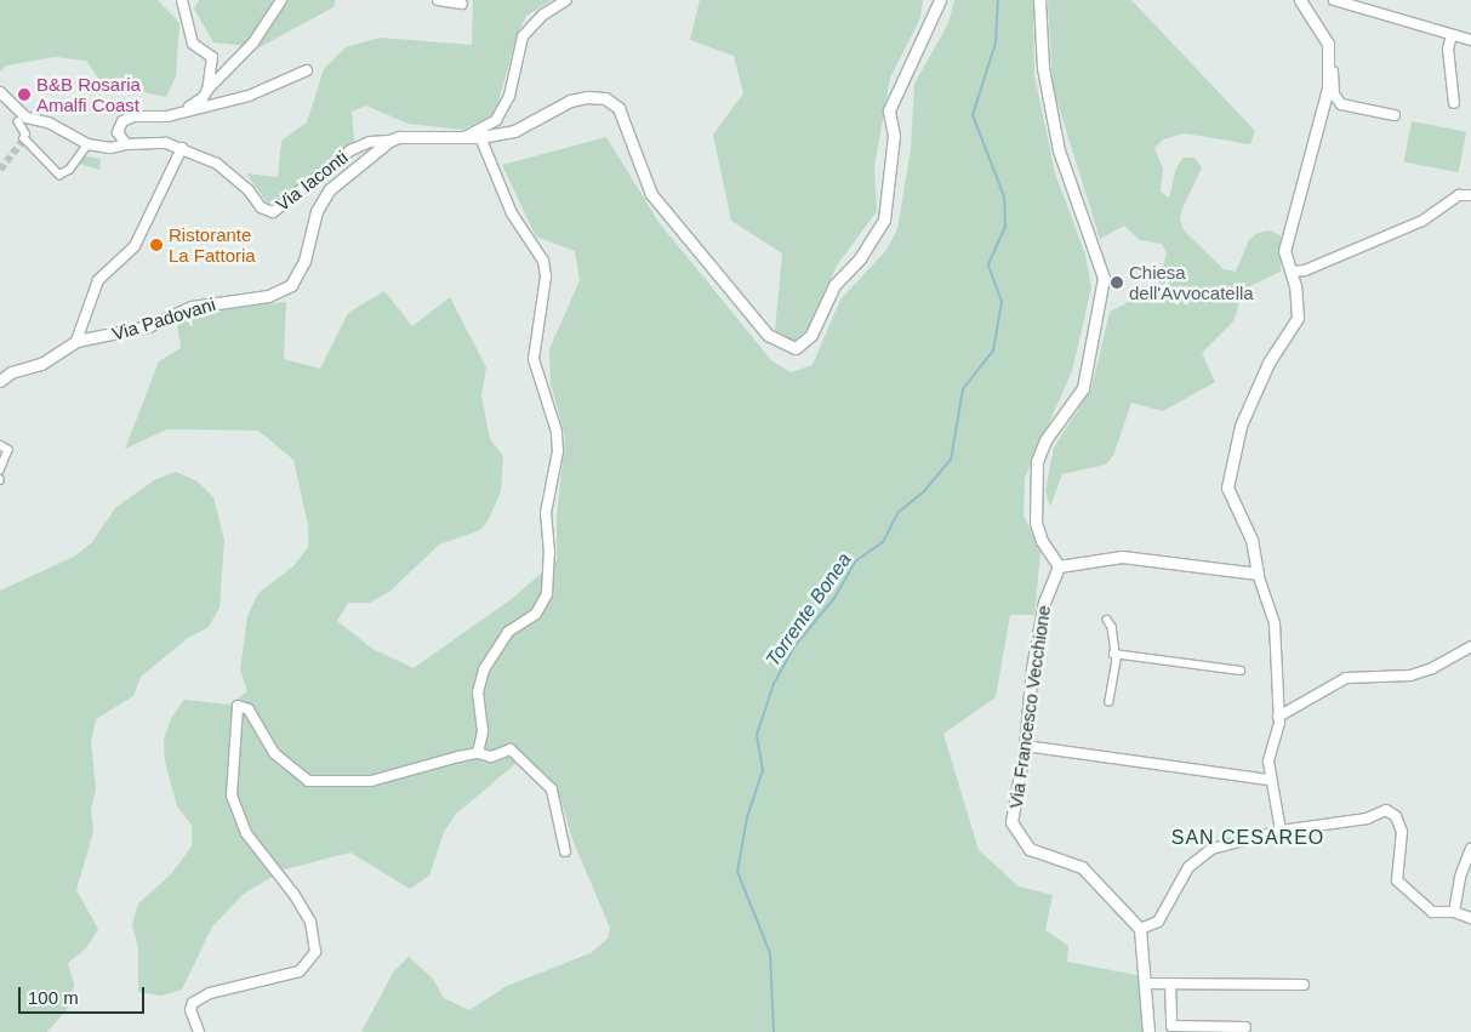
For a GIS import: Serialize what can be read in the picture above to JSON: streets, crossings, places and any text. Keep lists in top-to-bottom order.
{
  "streets": {
    "street": ["Via Iaconti", "Via Padovani", "Via Francesco Vecchione"]
  },
  "crossings": [
    ["Via Iaconti", "Via Padovani"]
  ],
  "districts": ["SAN CESAREO"],
  "water": ["Torrente Bonea"],
  "places": ["B&B Rosaria Amalfi Coast", "Ristorante La Fattoria", "Chiesa dell'Avvocatella"],
  "scale_bar": "100 m"
}
